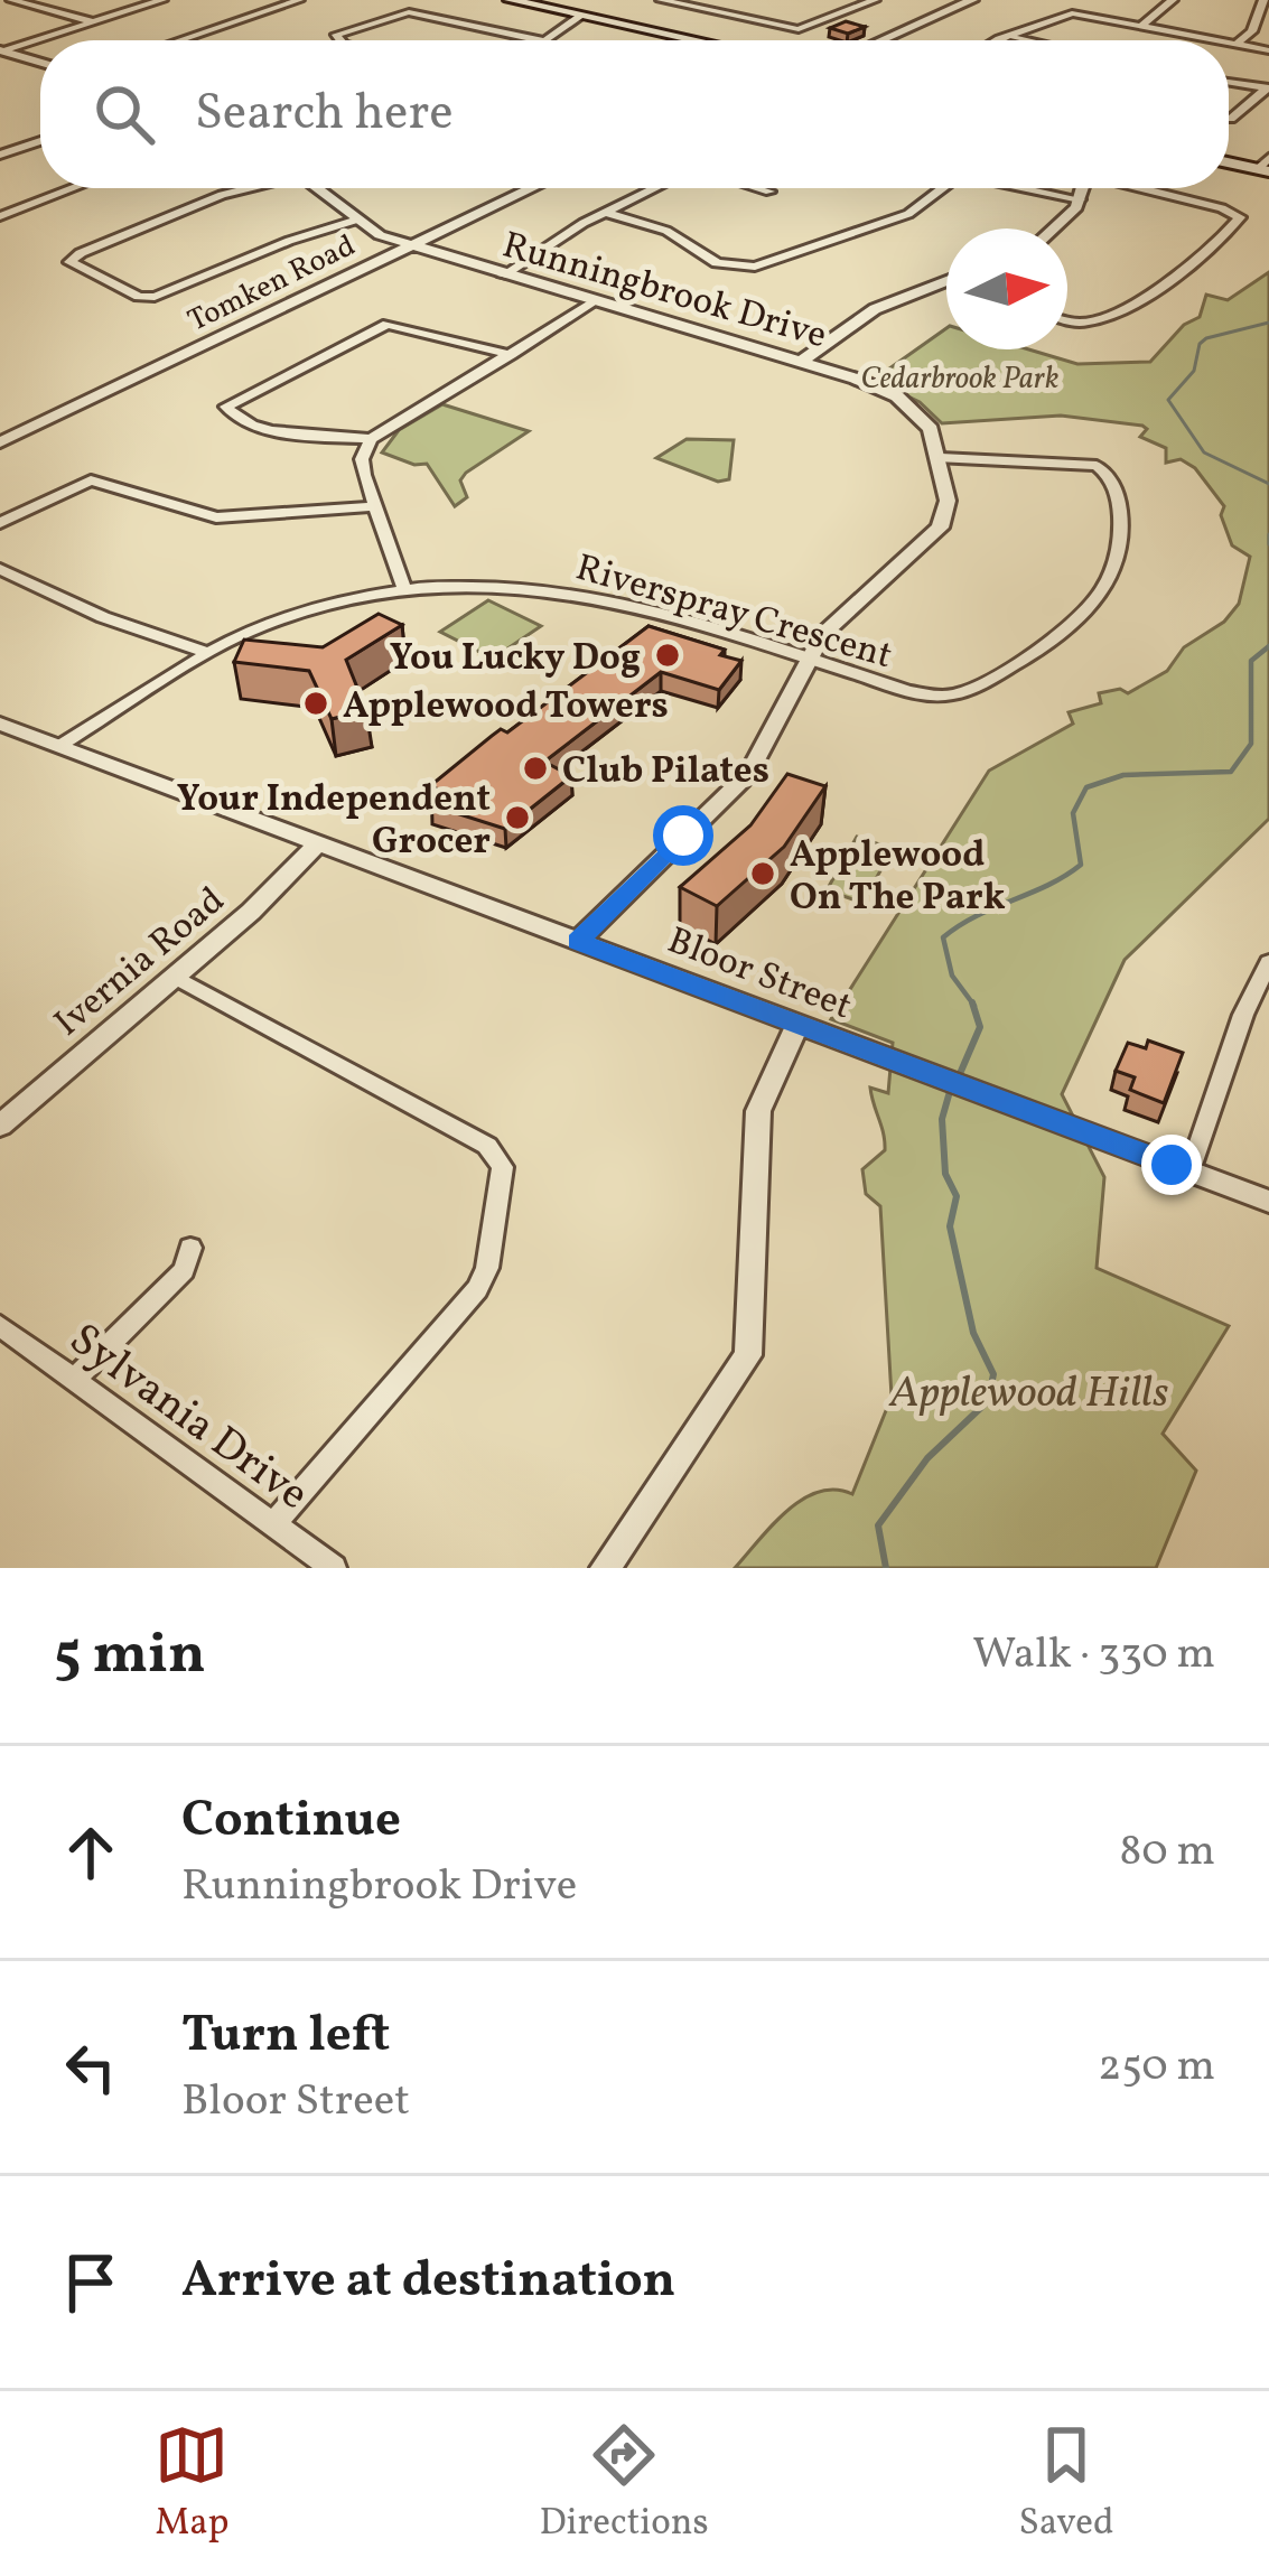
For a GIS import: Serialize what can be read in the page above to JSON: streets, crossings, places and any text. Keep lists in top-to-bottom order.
{
  "streets": {
    "street": [
      "Tomken Road",
      "Runningbrook Drive",
      "Riverspray Crescent",
      "Ivernia Road",
      "Bloor Street",
      "Sylvania Drive"
    ]
  },
  "crossings": [
    ["Tomken Road", "Runningbrook Drive"],
    ["Runningbrook Drive", "Riverspray Crescent"],
    ["Riverspray Crescent", "Bloor Street"],
    ["Ivernia Road", "Bloor Street"]
  ],
  "parks": ["Cedarbrook Park", "Applewood Hills"],
  "places": [
    "You Lucky Dog",
    "Applewood Towers",
    "Club Pilates",
    "Your Independent Grocer",
    "Applewood On The Park"
  ],
  "north": "right",
  "page": {
    "search": "Search here",
    "heading": ["5 min", "Walk · 330 m"],
    "list": [
      ["Continue", "Runningbrook Drive", "80 m"],
      ["Turn left", "Bloor Street", "250 m"],
      "Arrive at destination"
    ],
    "nav": ["Map", "Directions", "Saved"]
  }
}
